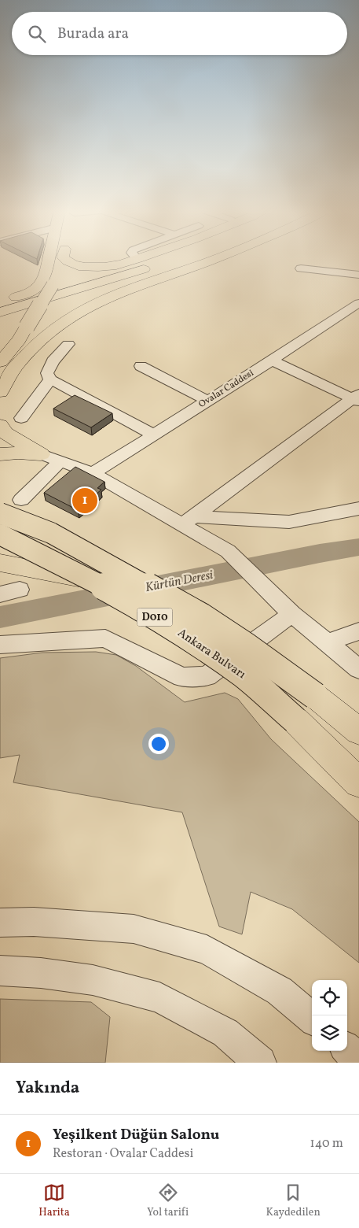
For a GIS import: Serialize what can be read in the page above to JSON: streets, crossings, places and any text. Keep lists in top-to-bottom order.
{
  "streets": {
    "main road": ["D010", "Ankara Bulvarı"],
    "street": ["Ovalar Caddesi"]
  },
  "water": ["Kürtün Deresi"],
  "page": {
    "search": "Burada ara",
    "pins": "1",
    "heading": "Yakında",
    "list": [
      {
        "mark": "1",
        "name": "Yeşilkent Düğün Salonu",
        "note": "Restoran · Ovalar Caddesi",
        "value": "140 m"
      }
    ],
    "nav": ["Harita", "Yol tarifi", "Kaydedilen"]
  }
}
